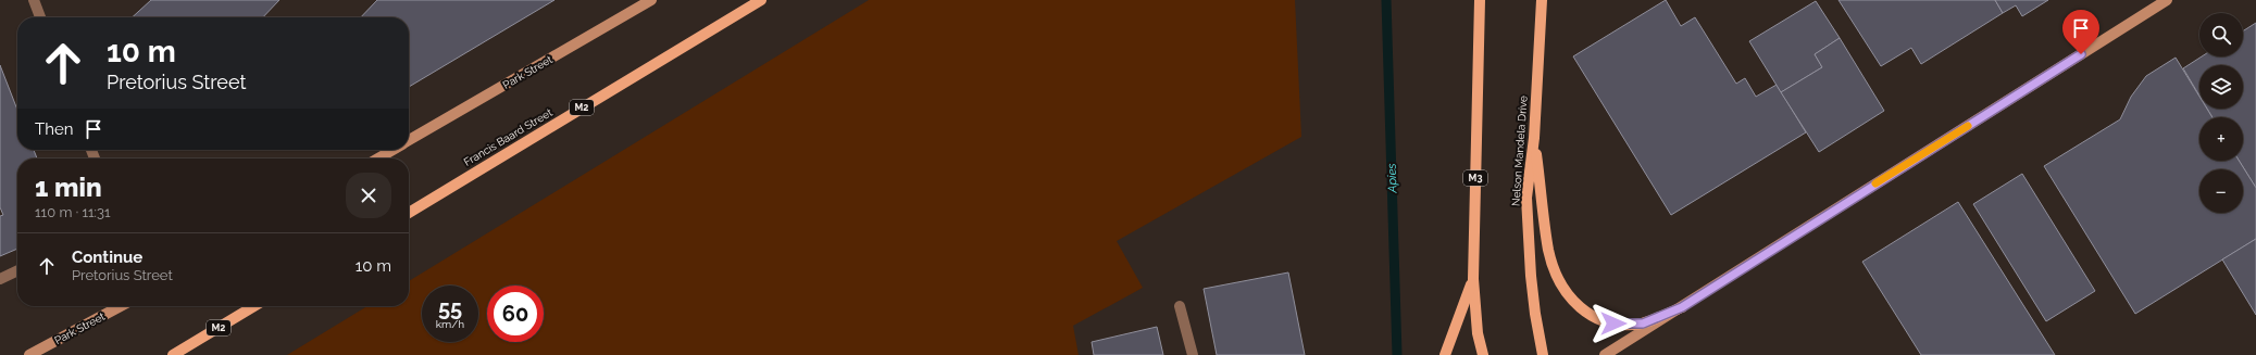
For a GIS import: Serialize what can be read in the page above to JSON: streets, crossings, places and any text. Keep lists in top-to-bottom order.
{
  "streets": {
    "main road": [
      "M2",
      "Francis Baard Street",
      "Nelson Mandela Drive",
      "M3"
    ],
    "street": ["Park Street"]
  },
  "water": ["Apies"],
  "page": {
    "map_buttons": ["+", "−"],
    "turn": ["10 m", "Pretorius Street"],
    "then": "Then",
    "heading": ["1 min", "110 m · 11:31"],
    "list": [
      {
        "name": "Continue",
        "note": "Pretorius Street",
        "value": "10 m"
      }
    ],
    "speed": "55 km/h",
    "limit": "60"
  }
}
